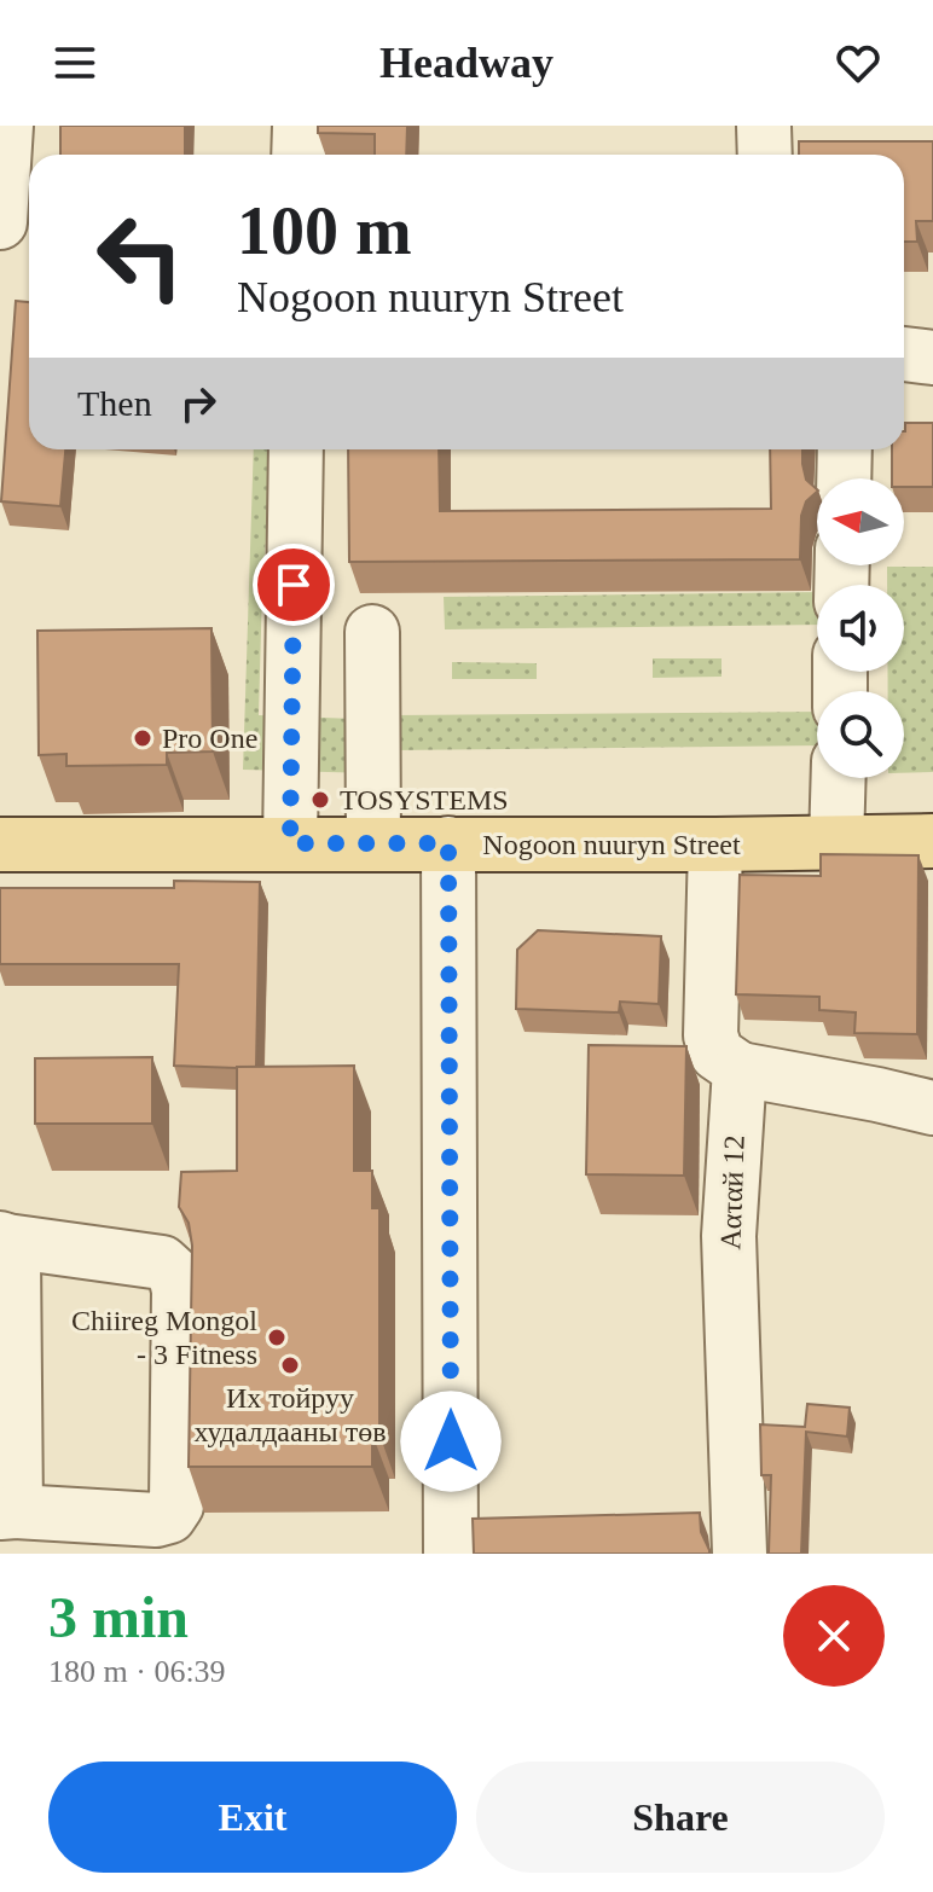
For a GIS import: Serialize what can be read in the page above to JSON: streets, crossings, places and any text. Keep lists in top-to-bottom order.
{
  "streets": {
    "main road": ["Nogoon nuuryn Street"],
    "street": ["Ααταй 12"]
  },
  "places": [
    "Pro One",
    "TOSYSTEMS",
    "Chiireg Mongol - 3 Fitness",
    "Их тойруу худалдааны төв"
  ],
  "north": "left",
  "page": {
    "header": "Headway",
    "turn": ["100 m", "Nogoon nuuryn Street"],
    "then": "Then",
    "heading": ["3 min", "180 m · 06:39"],
    "buttons": ["Exit", "Share"]
  }
}
